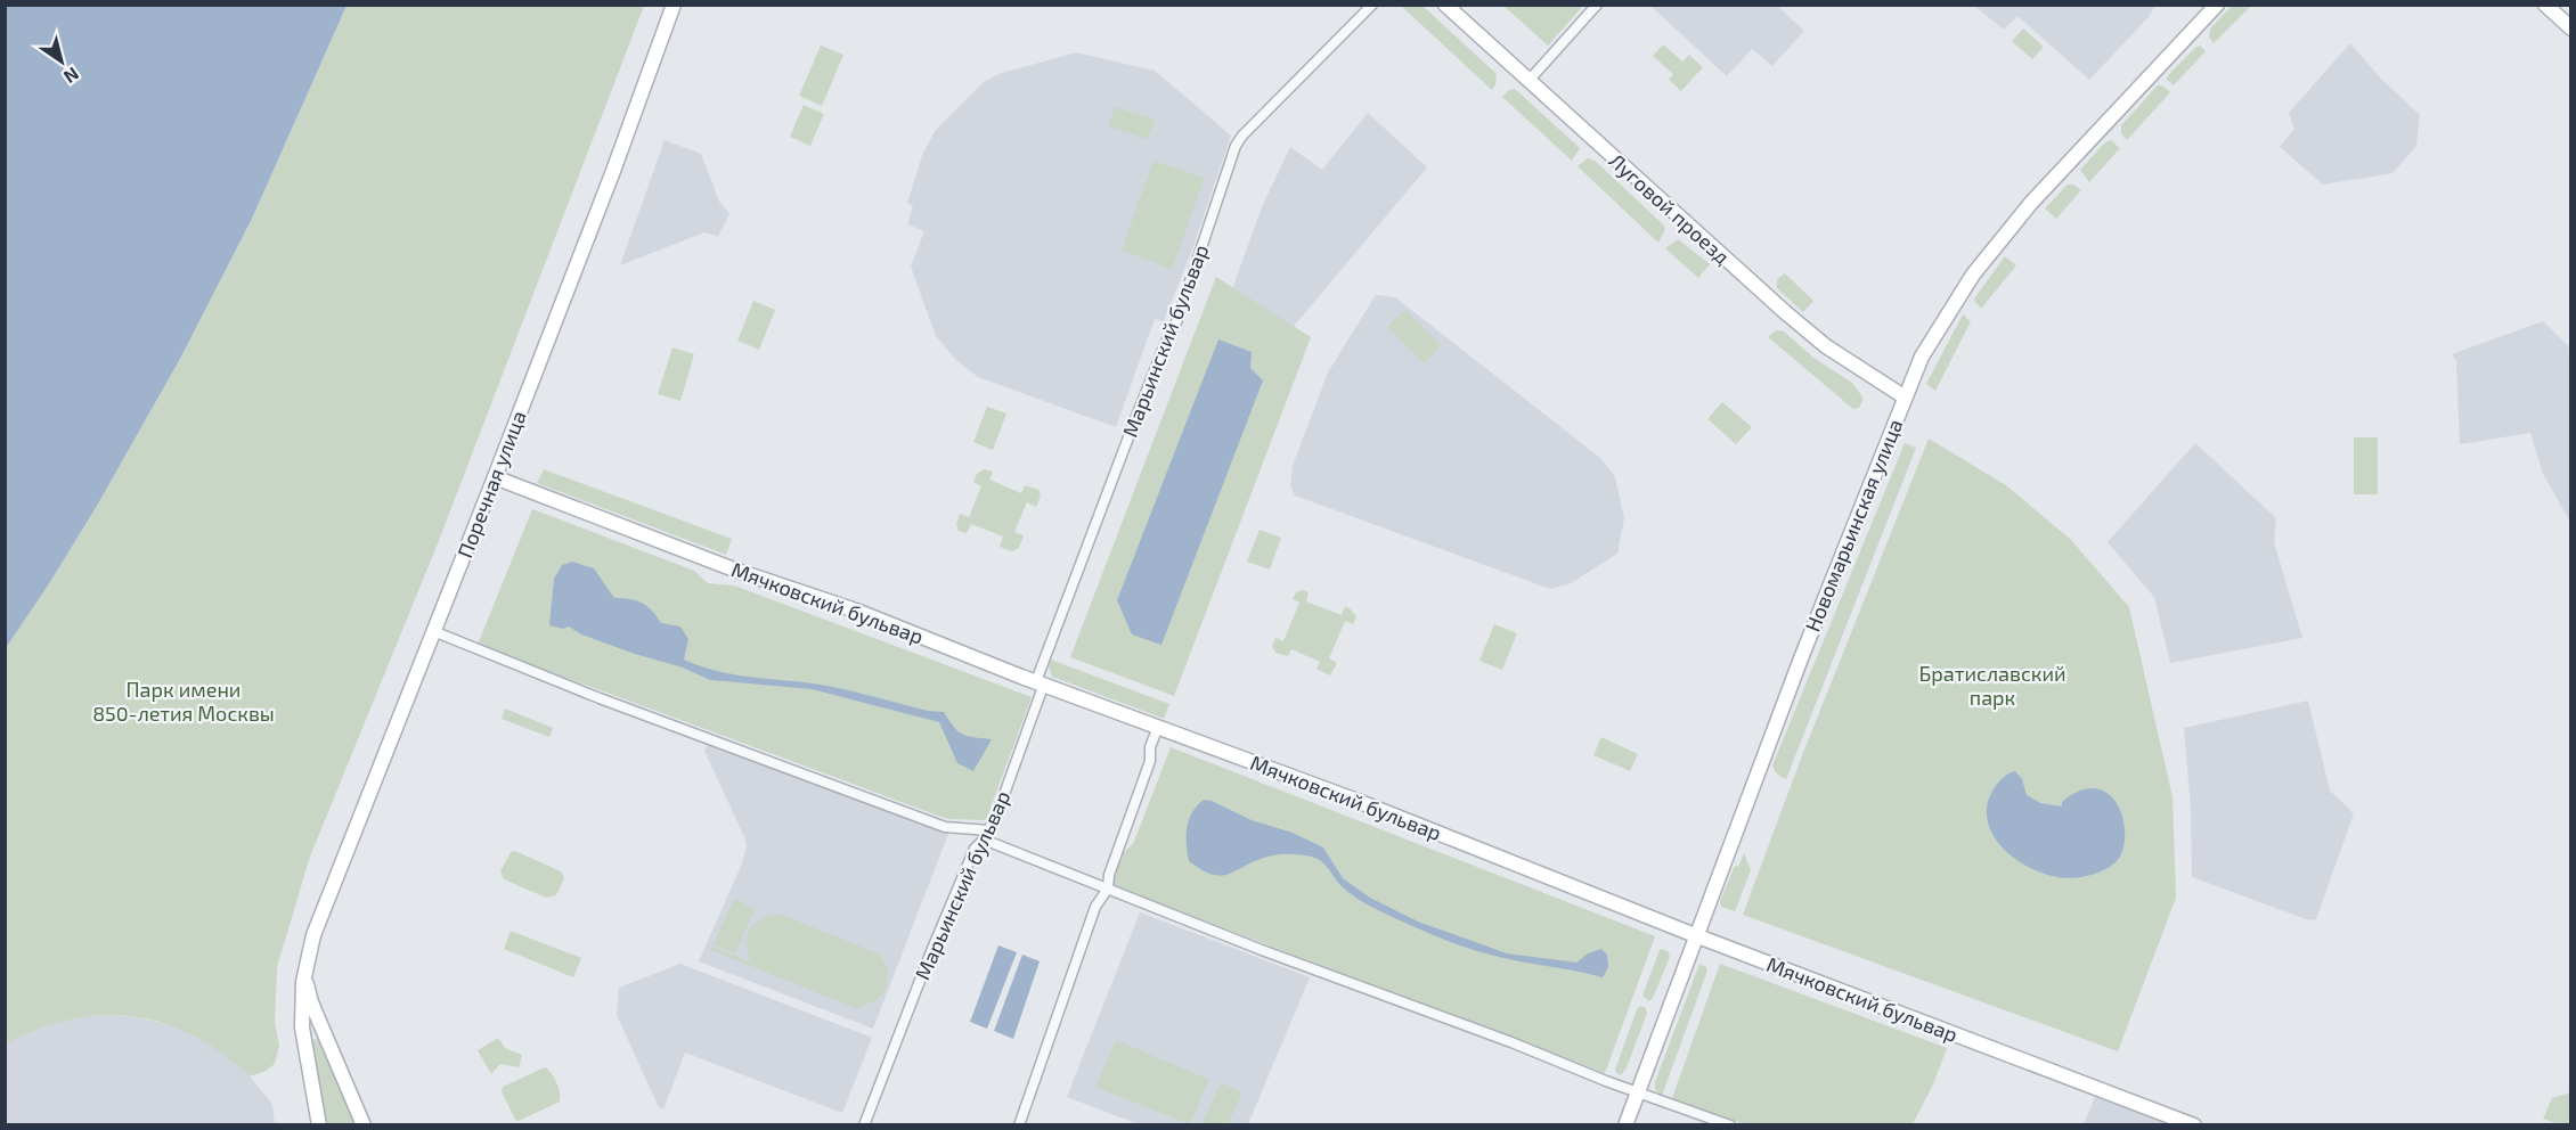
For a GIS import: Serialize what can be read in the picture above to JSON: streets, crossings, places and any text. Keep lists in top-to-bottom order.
{
  "streets": {
    "street": [
      "Луговой проезд",
      "Марьинский бульвар",
      "Поречная улица",
      "Новомарьинская улица",
      "Мячковский бульвар"
    ]
  },
  "crossings": [
    ["Луговой проезд", "Новомарьинская улица"],
    ["Марьинский бульвар", "Мячковский бульвар"],
    ["Поречная улица", "Мячковский бульвар"],
    ["Новомарьинская улица", "Мячковский бульвар"]
  ],
  "parks": ["Братиславский парк", "Парк имени 850-летия Москвы"],
  "north": "bottom right"
}
